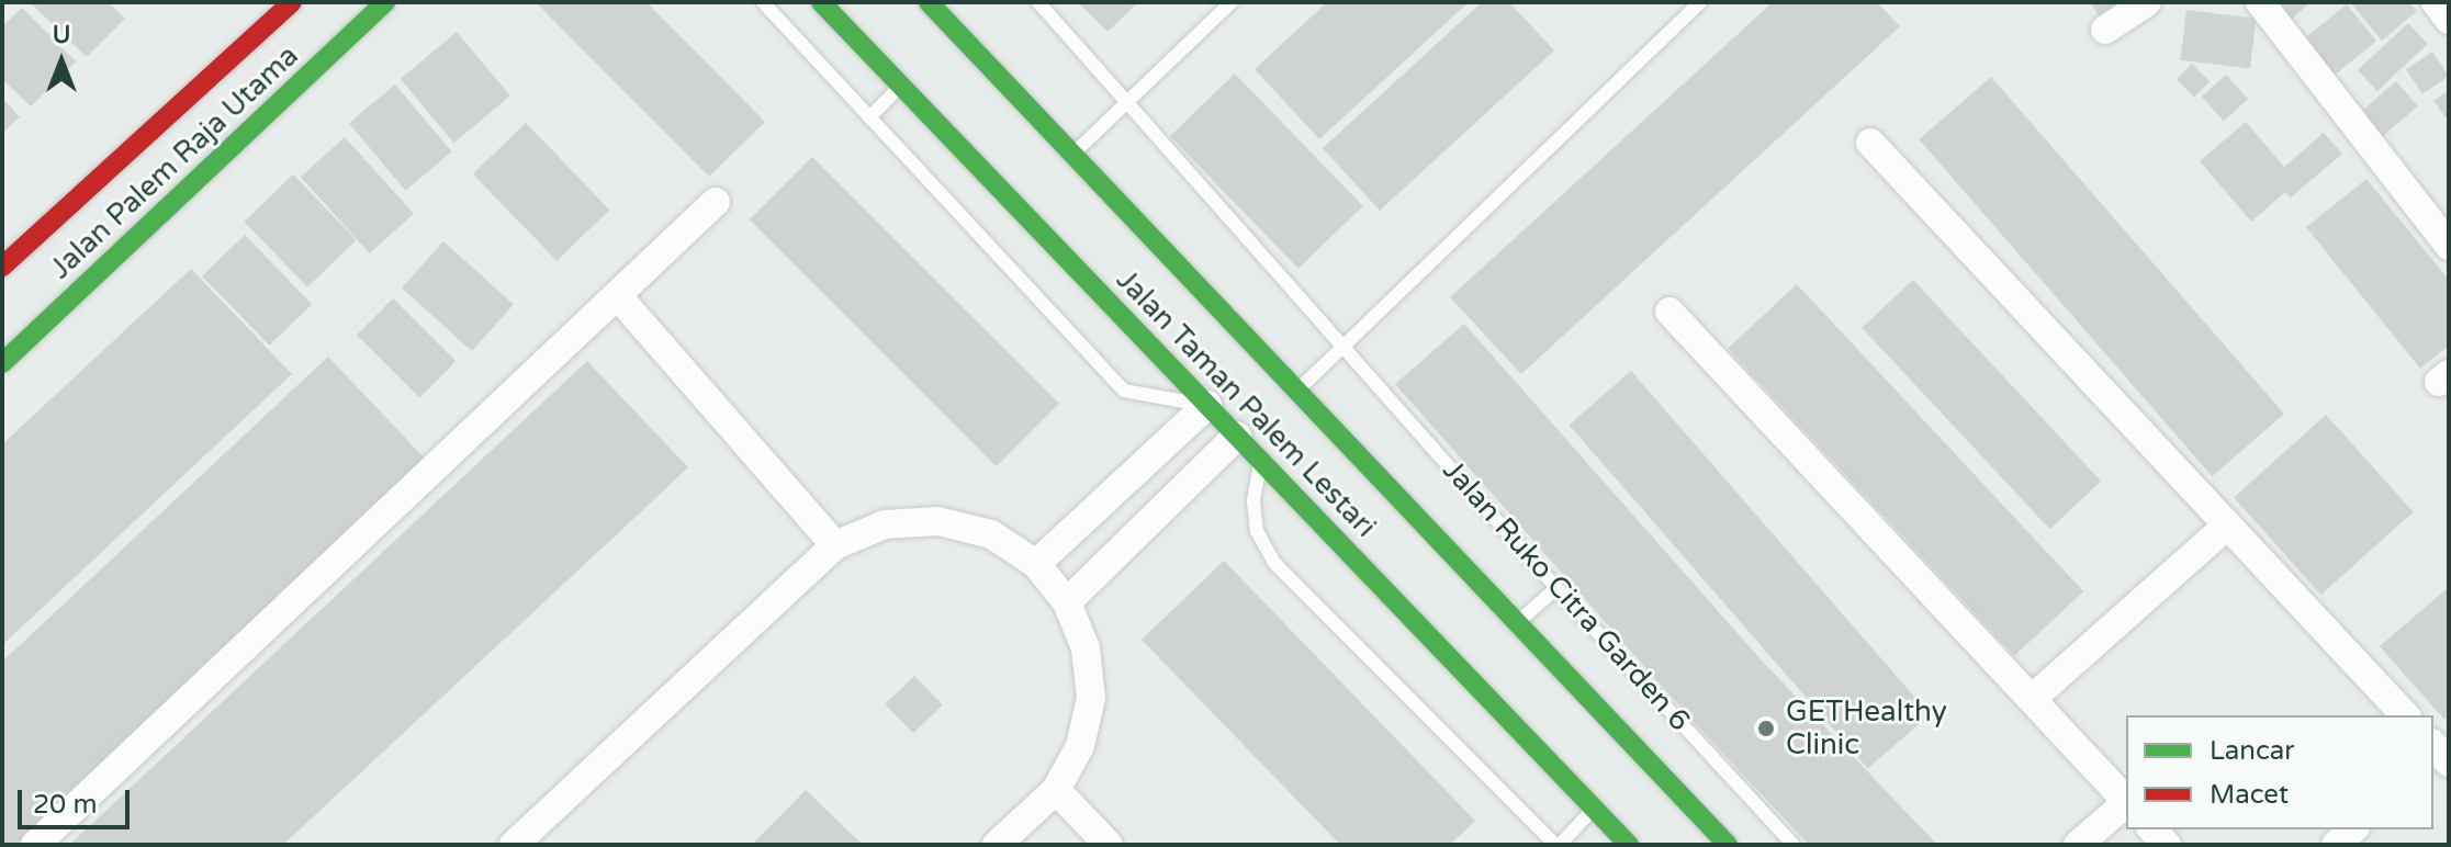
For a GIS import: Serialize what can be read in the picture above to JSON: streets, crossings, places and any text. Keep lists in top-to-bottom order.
{
  "streets": {
    "street": ["Jalan Palem Raja Utama", "Jalan Taman Palem Lestari"],
    "lane": ["Jalan Ruko Citra Garden 6"]
  },
  "places": ["GETHealthy Clinic"],
  "legend": ["Lancar", "Macet"],
  "scale_bar": "20 m",
  "north": "top"
}
